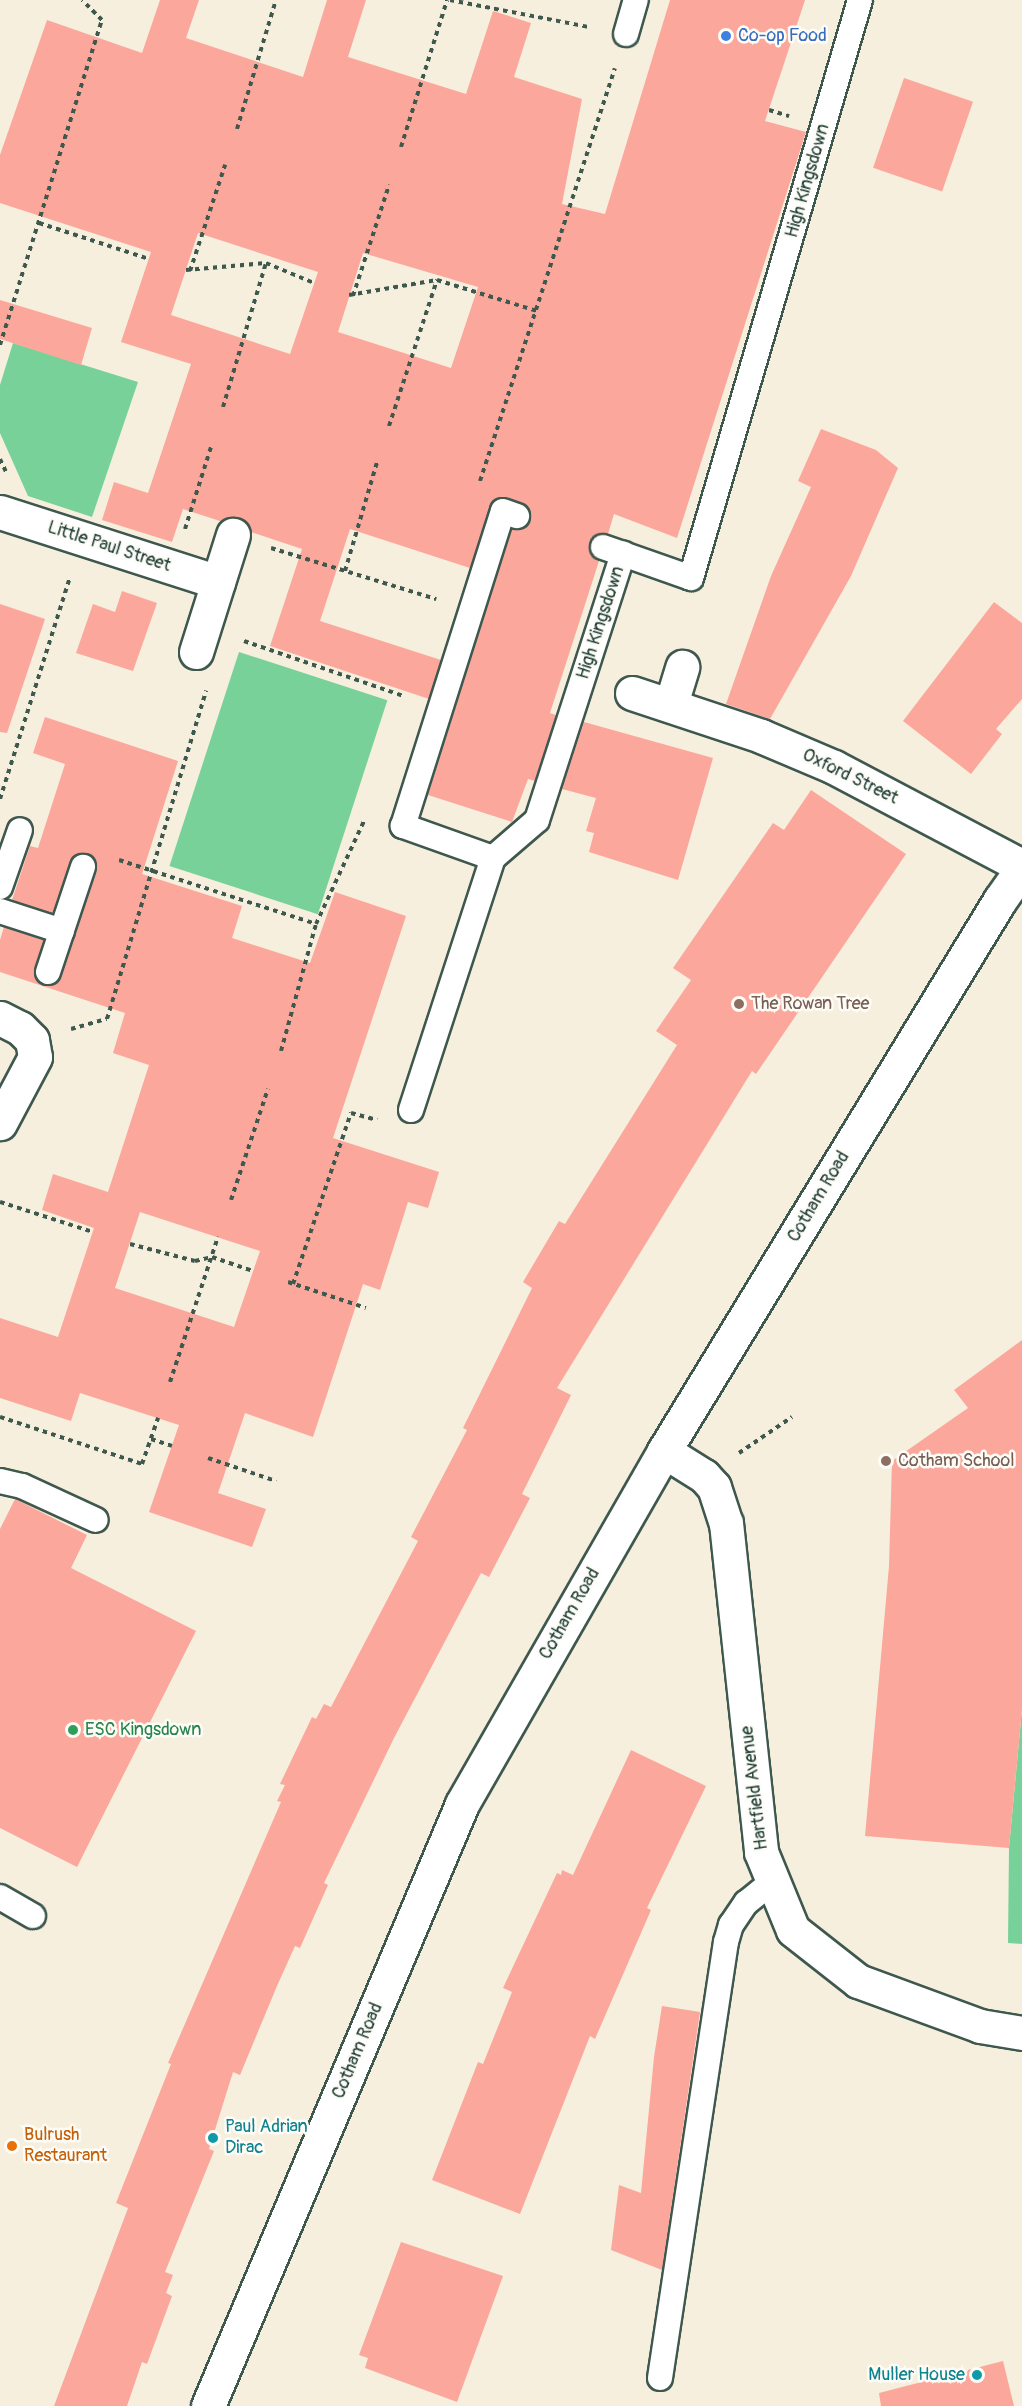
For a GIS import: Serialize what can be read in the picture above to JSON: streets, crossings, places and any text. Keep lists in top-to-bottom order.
{
  "streets": {
    "street": [
      "Little Paul Street",
      "Oxford Street",
      "Cotham Road",
      "Hartfield Avenue"
    ],
    "lane": ["High Kingsdown"]
  },
  "crossings": [
    ["Oxford Street", "Cotham Road"],
    ["Cotham Road", "Hartfield Avenue"]
  ],
  "places": [
    "Co-op Food",
    "The Rowan Tree",
    "Cotham School",
    "ESC Kingsdown",
    "Paul Adrian Dirac",
    "Bulrush Restaurant",
    "Muller House"
  ]
}
